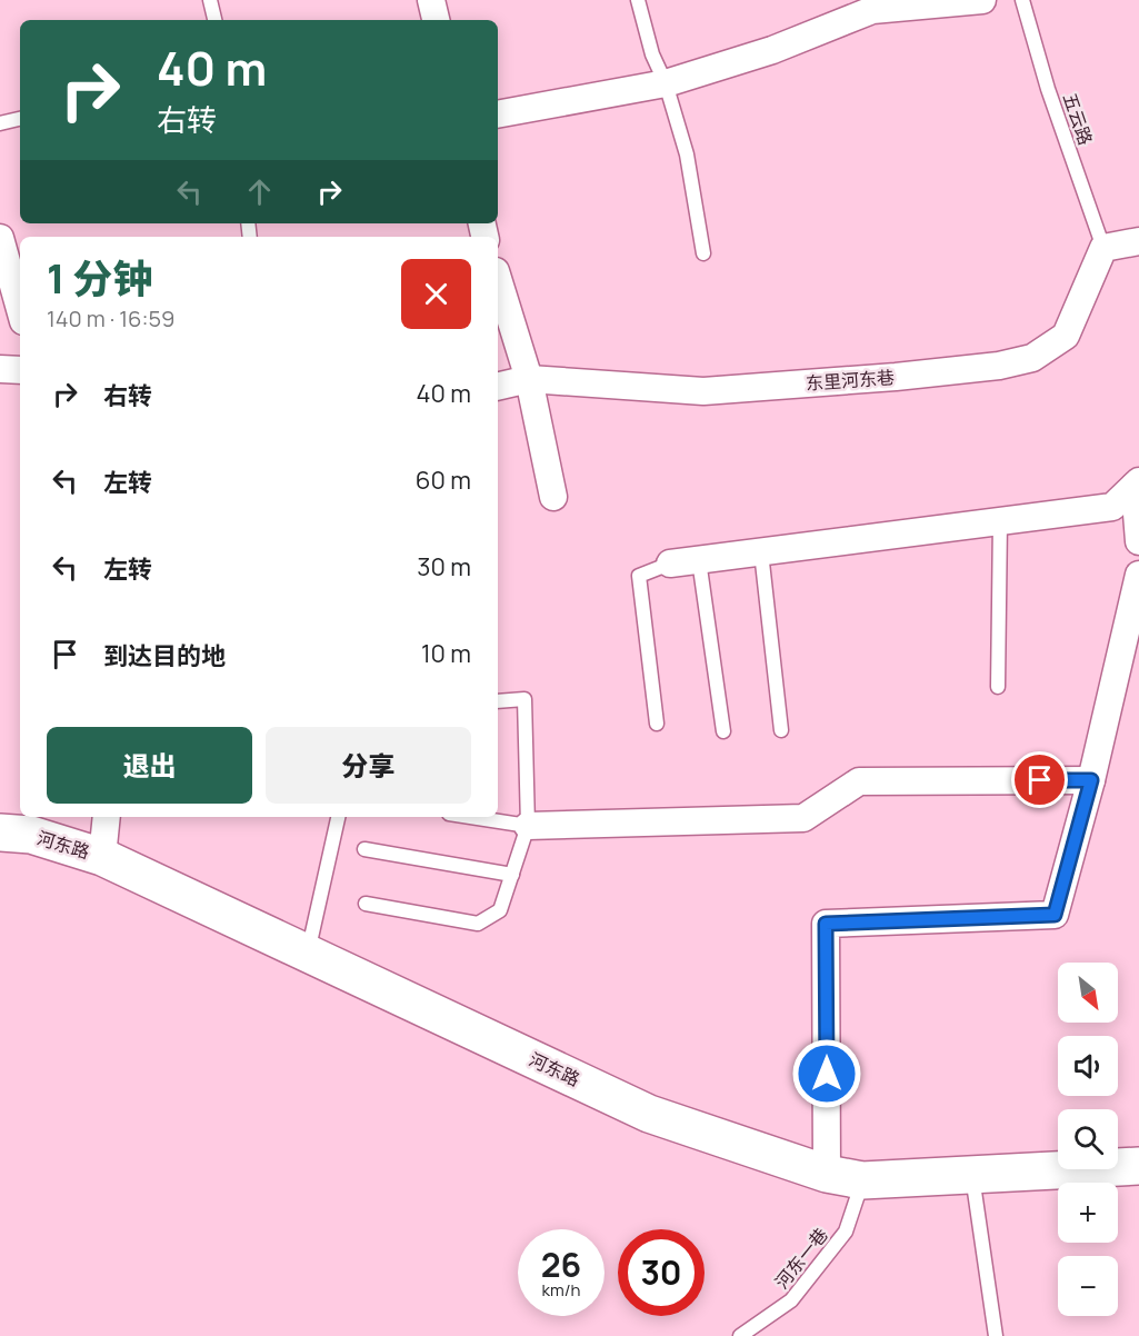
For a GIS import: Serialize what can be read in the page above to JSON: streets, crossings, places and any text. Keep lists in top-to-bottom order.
{
  "streets": {
    "main road": ["河东路"],
    "street": ["东里河东巷"],
    "lane": ["五云路", "河东一巷"]
  },
  "crossings": [
    ["五云路", "东里河东巷"],
    ["河东路", "河东一巷"]
  ],
  "north": "bottom right",
  "page": {
    "turn": ["40 m", "右转"],
    "heading": ["1 分钟", "140 m · 16:59"],
    "list": [
      {
        "name": "右转",
        "value": "40 m"
      },
      {
        "name": "左转",
        "value": "60 m"
      },
      {
        "name": "左转",
        "value": "30 m"
      },
      {
        "name": "到达目的地",
        "value": "10 m"
      }
    ],
    "buttons": ["退出", "分享"],
    "map_buttons": ["+", "−"],
    "speed": "26 km/h",
    "limit": "30"
  }
}
